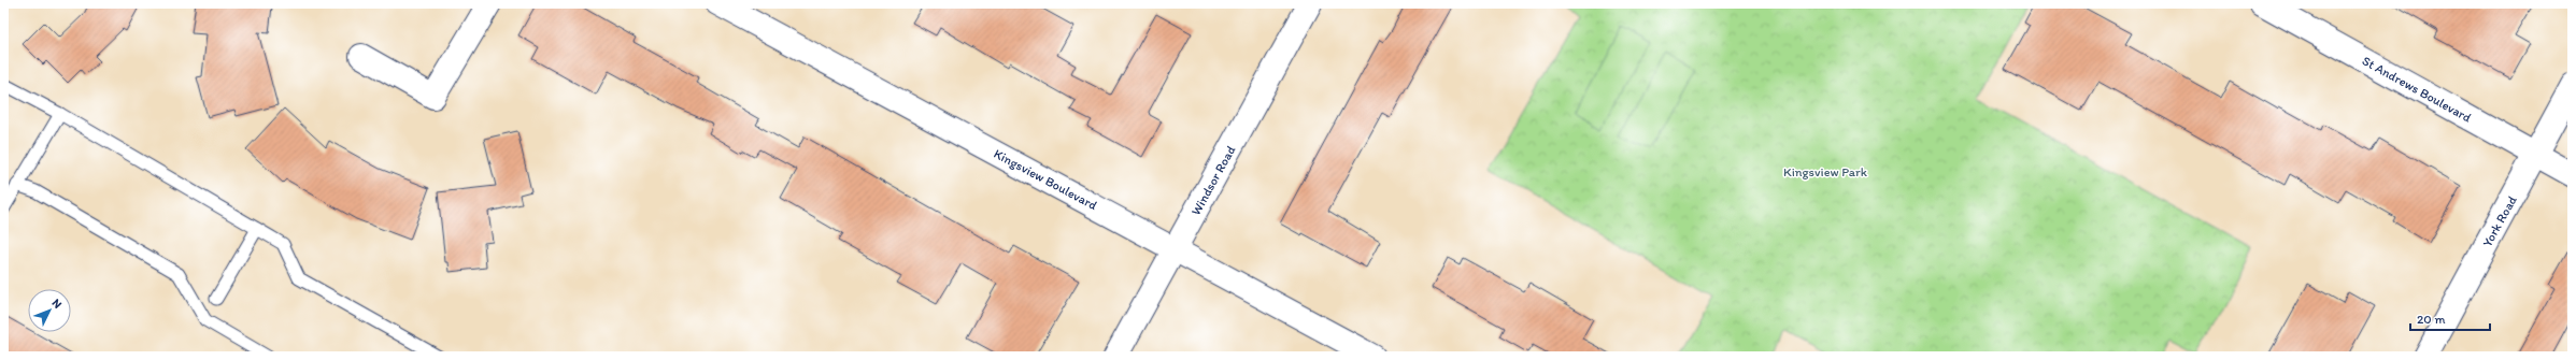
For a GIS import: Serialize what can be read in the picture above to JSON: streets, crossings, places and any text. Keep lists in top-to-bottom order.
{
  "streets": {
    "street": [
      "St Andrews Boulevard",
      "Kingsview Boulevard",
      "Windsor Road",
      "York Road"
    ]
  },
  "crossings": [
    ["St Andrews Boulevard", "York Road"],
    ["Kingsview Boulevard", "Windsor Road"]
  ],
  "parks": ["Kingsview Park"],
  "scale_bar": "20 m",
  "north": "top right"
}
